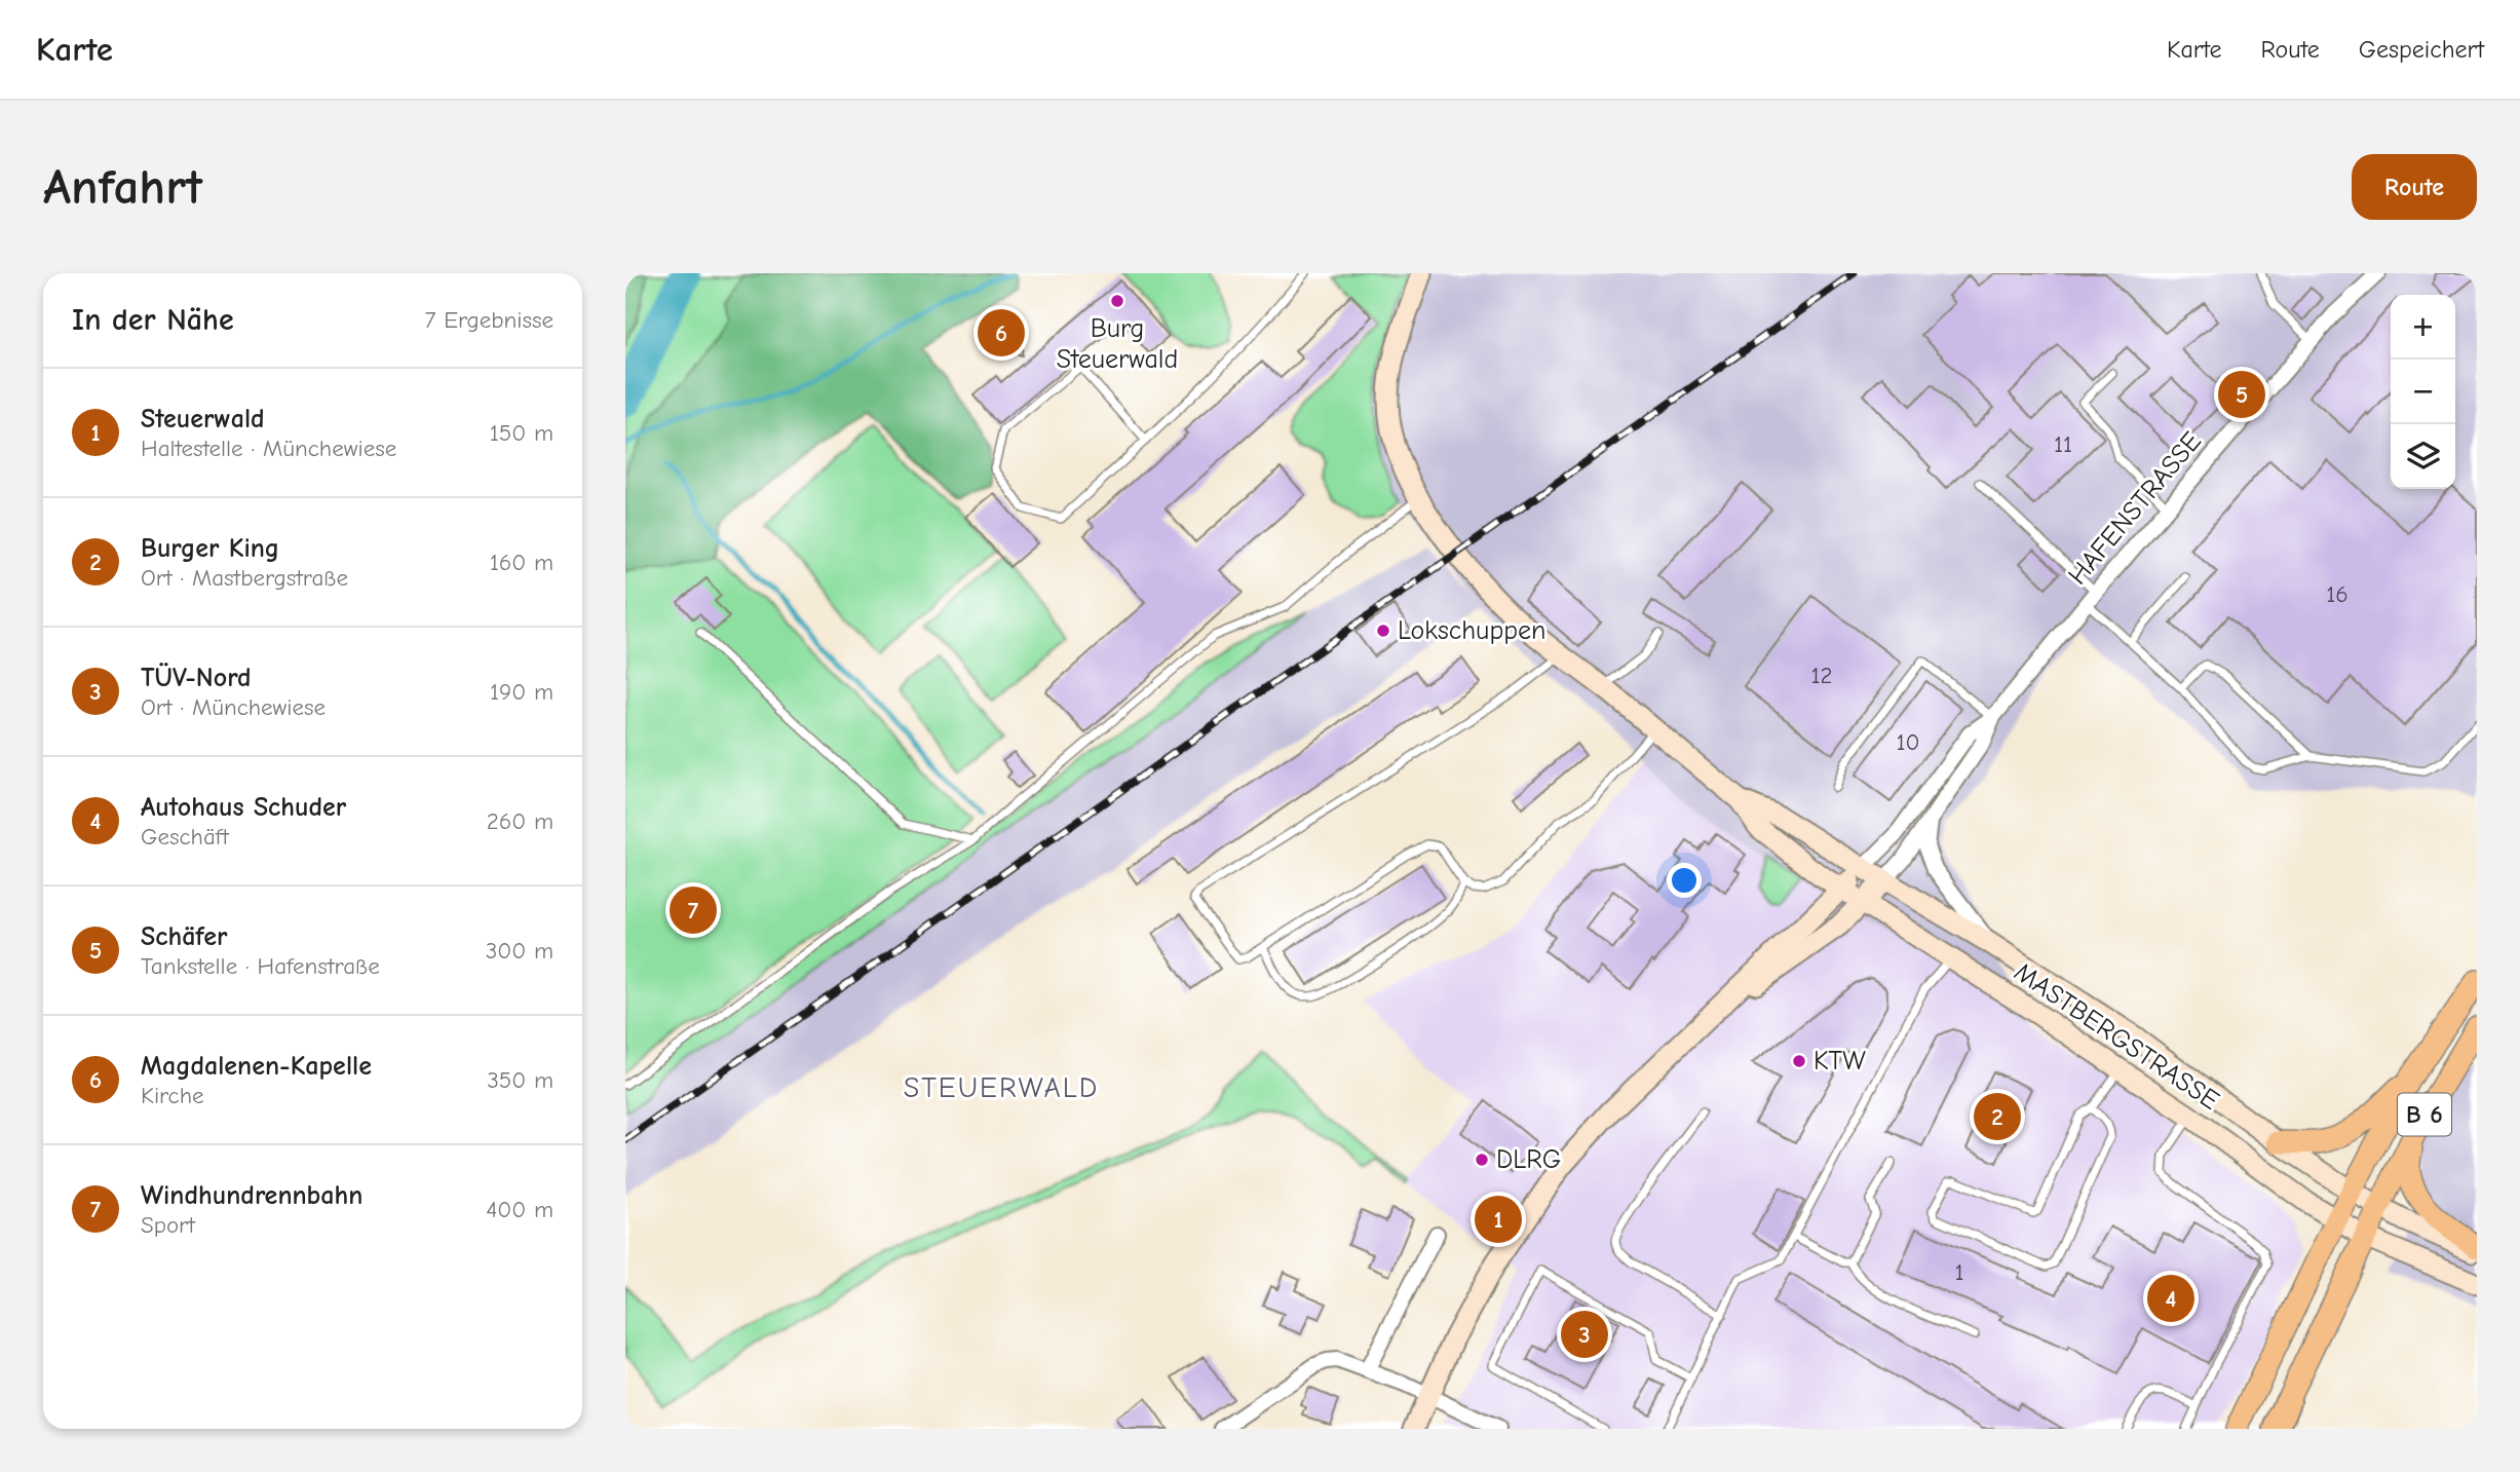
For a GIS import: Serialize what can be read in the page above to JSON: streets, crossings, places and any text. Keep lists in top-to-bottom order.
{
  "streets": {
    "highway": ["B 6"],
    "main road": ["MASTBERGSTRASSE"],
    "street": ["HAFENSTRASSE"]
  },
  "crossings": [
    ["HAFENSTRASSE", "MASTBERGSTRASSE"],
    ["MASTBERGSTRASSE", "B 6"]
  ],
  "districts": ["STEUERWALD"],
  "places": [
    "Burg Steuerwald",
    "Lokschuppen",
    "KTW",
    "DLRG"
  ],
  "house_numbers": [
    "11",
    "16",
    "12",
    "10",
    "1"
  ],
  "page": {
    "header": "Karte",
    "nav": ["Karte", "Route", "Gespeichert"],
    "buttons": "Route",
    "title": "Anfahrt",
    "heading": ["In der Nähe", "7 Ergebnisse"],
    "map_buttons": ["+", "−"],
    "pins": [
      "6",
      "5",
      "7",
      "2",
      "1",
      "4",
      "3"
    ],
    "list": [
      {
        "mark": "1",
        "name": "Steuerwald",
        "note": "Haltestelle · Münchewiese",
        "value": "150 m"
      },
      {
        "mark": "2",
        "name": "Burger King",
        "note": "Ort · Mastbergstraße",
        "value": "160 m"
      },
      {
        "mark": "3",
        "name": "TÜV-Nord",
        "note": "Ort · Münchewiese",
        "value": "190 m"
      },
      {
        "mark": "4",
        "name": "Autohaus Schuder",
        "note": "Geschäft",
        "value": "260 m"
      },
      {
        "mark": "5",
        "name": "Schäfer",
        "note": "Tankstelle · Hafenstraße",
        "value": "300 m"
      },
      {
        "mark": "6",
        "name": "Magdalenen-Kapelle",
        "note": "Kirche",
        "value": "350 m"
      },
      {
        "mark": "7",
        "name": "Windhundrennbahn",
        "note": "Sport",
        "value": "400 m"
      }
    ]
  }
}
